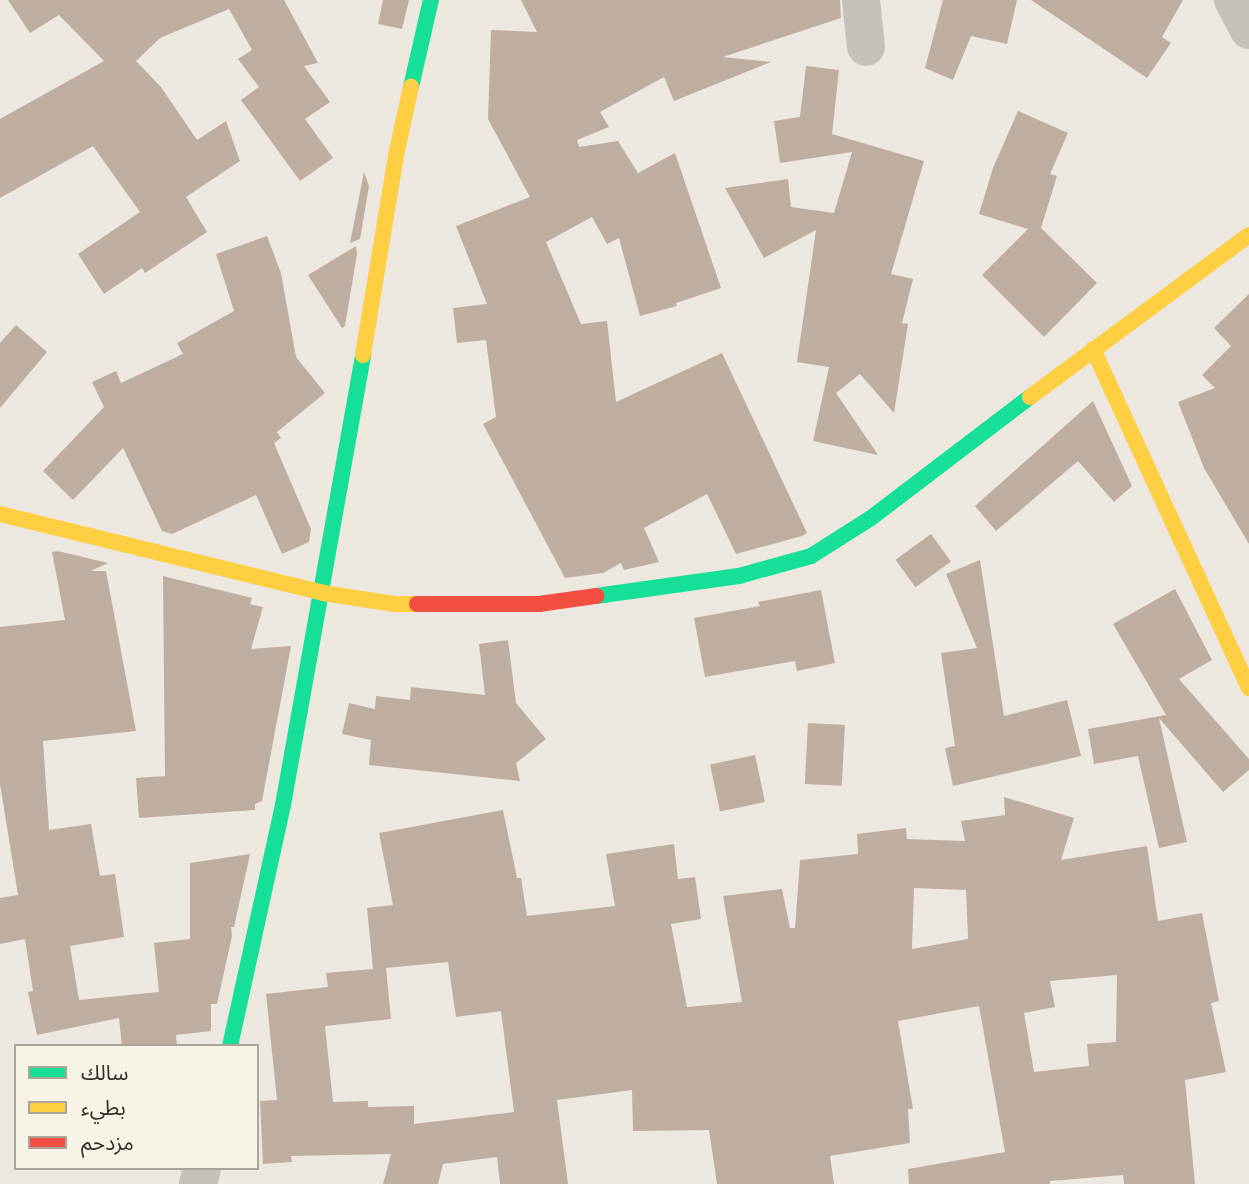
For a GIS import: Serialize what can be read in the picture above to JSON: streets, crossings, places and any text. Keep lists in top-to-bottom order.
{
  "legend": ["سالك", "بطيء", "مزدحم"]
}
